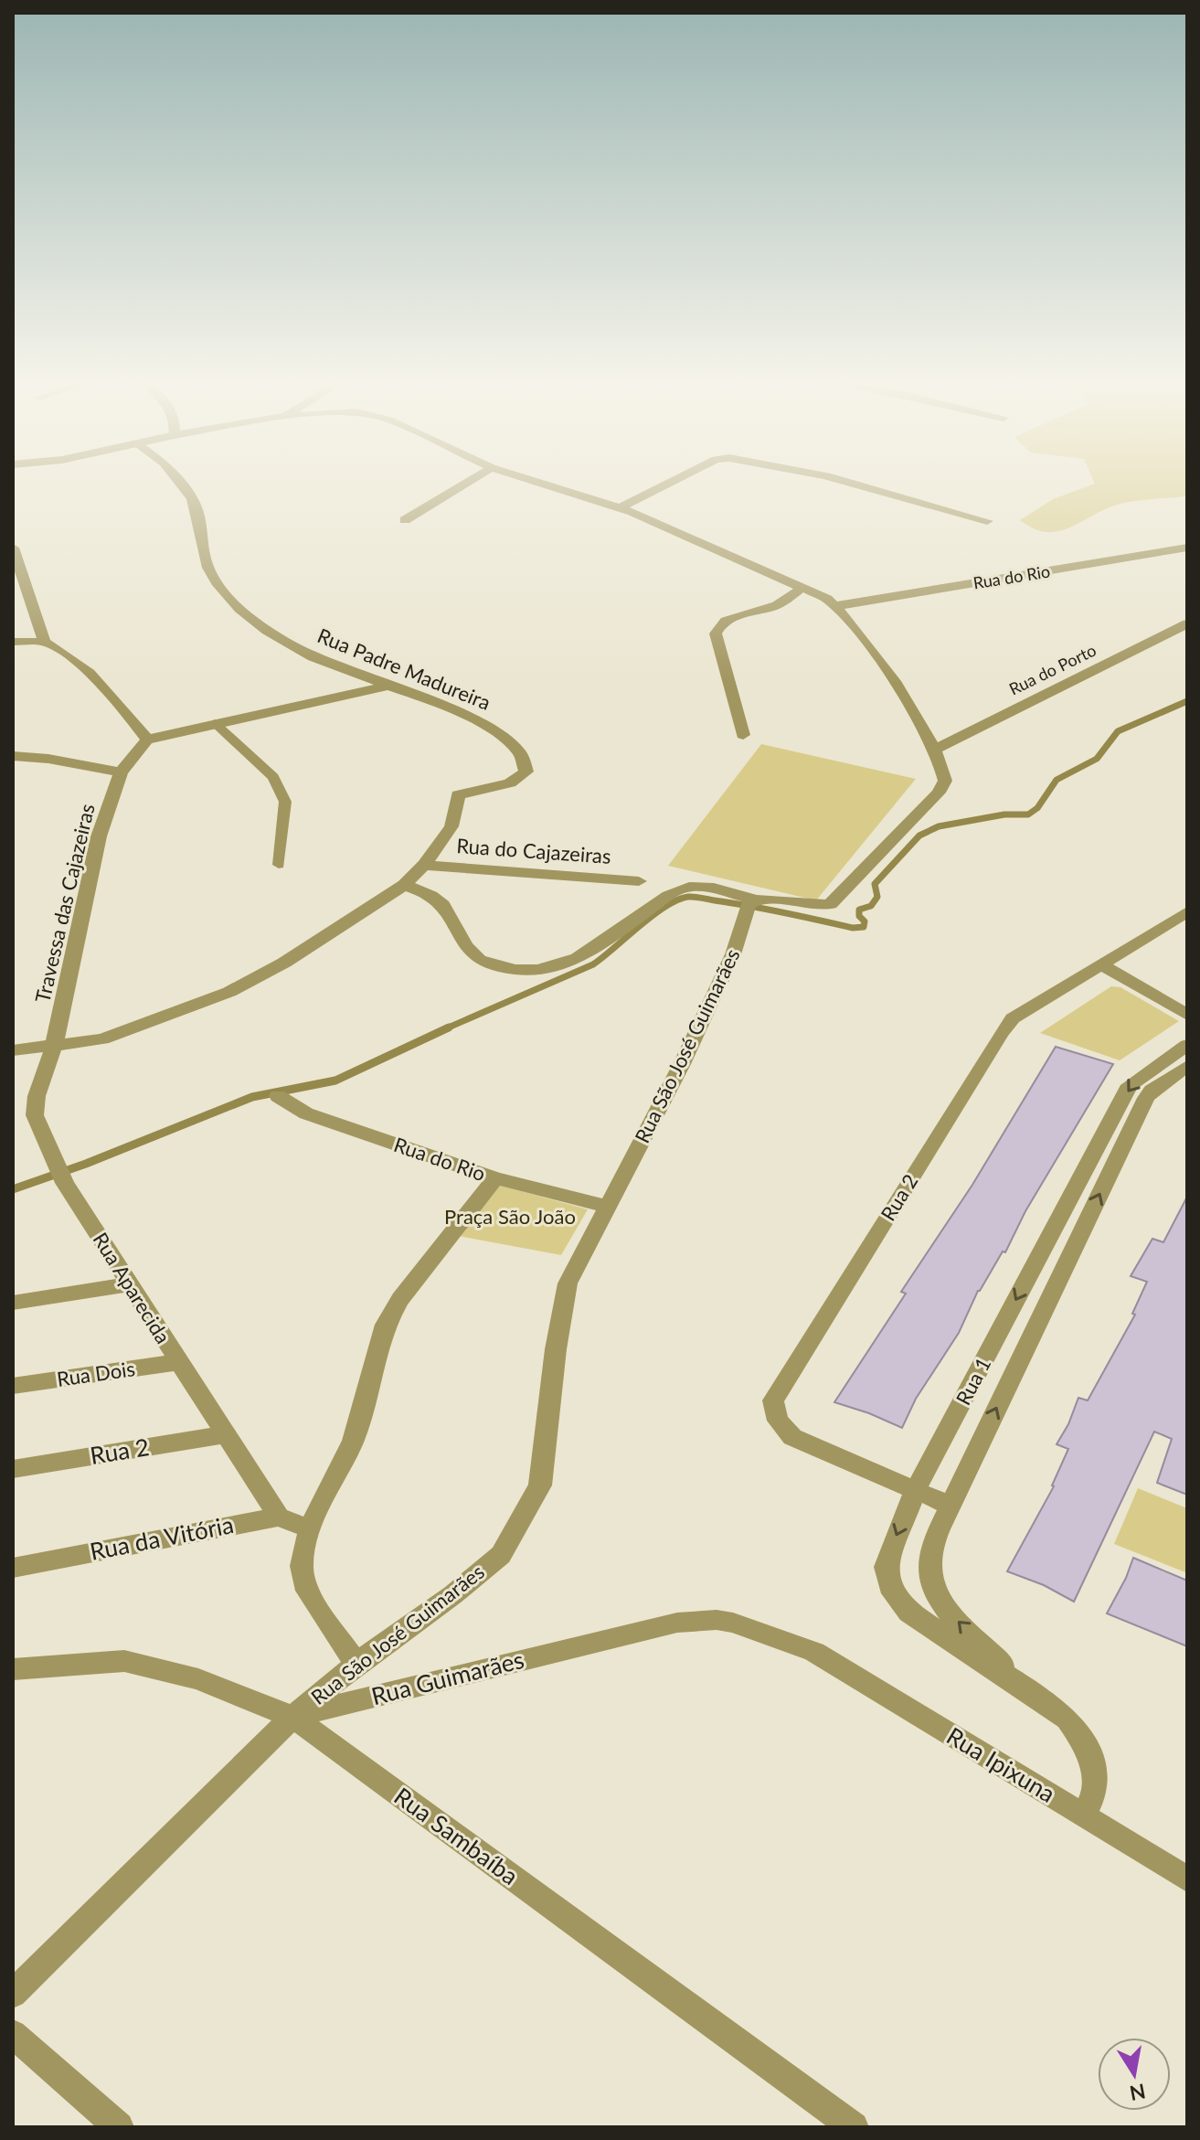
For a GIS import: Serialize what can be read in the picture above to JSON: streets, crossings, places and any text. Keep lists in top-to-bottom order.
{
  "streets": {
    "street": [
      "Rua do Rio",
      "Rua Padre Madureira",
      "Rua do Porto",
      "Rua do Cajazeiras",
      "Travessa das Cajazeiras",
      "Rua São José Guimarães",
      "Rua 2",
      "Rua Aparecida",
      "Rua Dois",
      "Rua 1",
      "Rua da Vitória",
      "Rua Guimarães",
      "Rua Ipixuna",
      "Rua Sambaíba"
    ]
  },
  "crossings": [
    ["Rua do Rio", "Rua São José Guimarães"],
    ["Rua Padre Madureira", "Rua do Cajazeiras"],
    ["Rua Padre Madureira", "Travessa das Cajazeiras"],
    ["Rua Padre Madureira", "Rua Aparecida"],
    ["Travessa das Cajazeiras", "Rua Aparecida"],
    ["Rua São José Guimarães", "Rua Guimarães"],
    ["Rua São José Guimarães", "Rua Sambaíba"],
    ["Rua 2", "Rua Aparecida"],
    ["Rua 2", "Rua 1"],
    ["Rua Aparecida", "Rua Dois"],
    ["Rua Aparecida", "Rua da Vitória"],
    ["Rua 1", "Rua Ipixuna"],
    ["Rua Guimarães", "Rua Ipixuna"],
    ["Rua Guimarães", "Rua Sambaíba"]
  ],
  "parks": ["Praça São João"],
  "north": "bottom"
}
